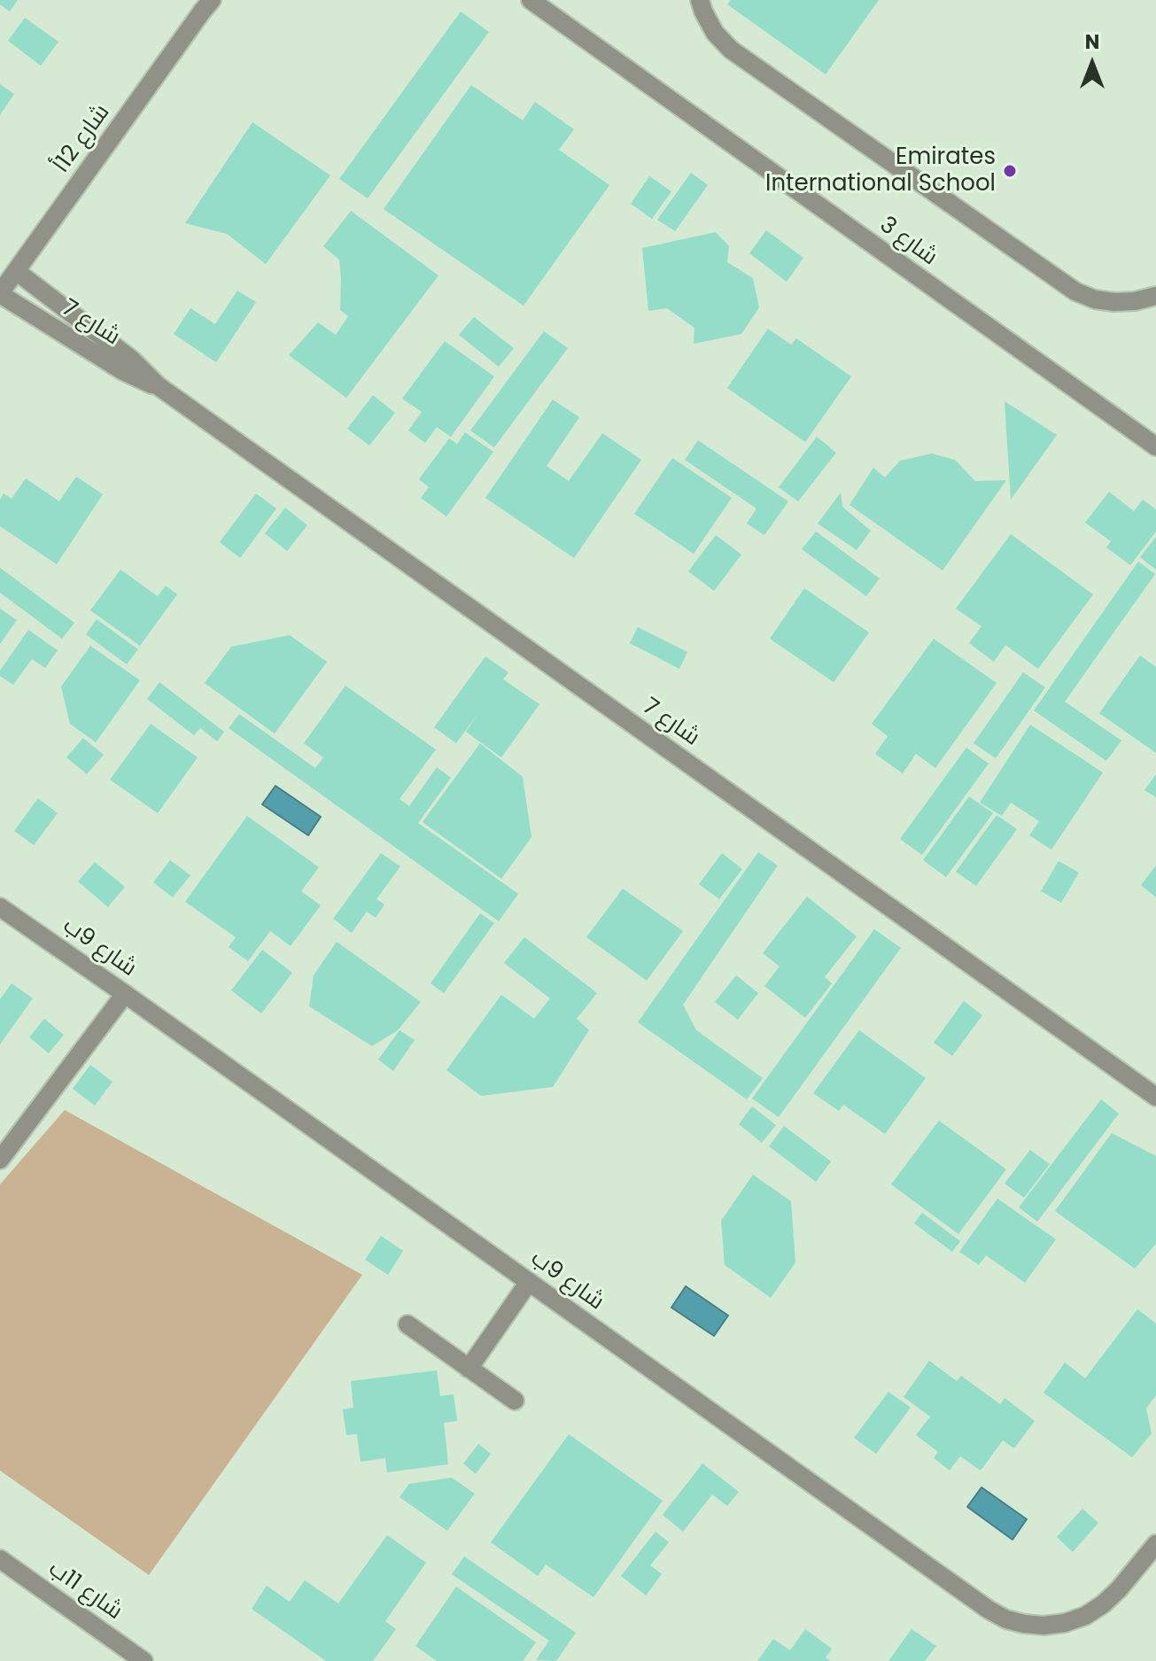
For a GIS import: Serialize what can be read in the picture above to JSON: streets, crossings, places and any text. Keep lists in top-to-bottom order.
{
  "streets": {
    "street": [
      "شارع 12أ",
      "شارع 3",
      "شارع 7",
      "شارع 9ب",
      "شارع 11ب"
    ]
  },
  "crossings": [
    ["شارع 12أ", "شارع 7"]
  ],
  "places": ["Emirates International School"],
  "north": "top"
}
